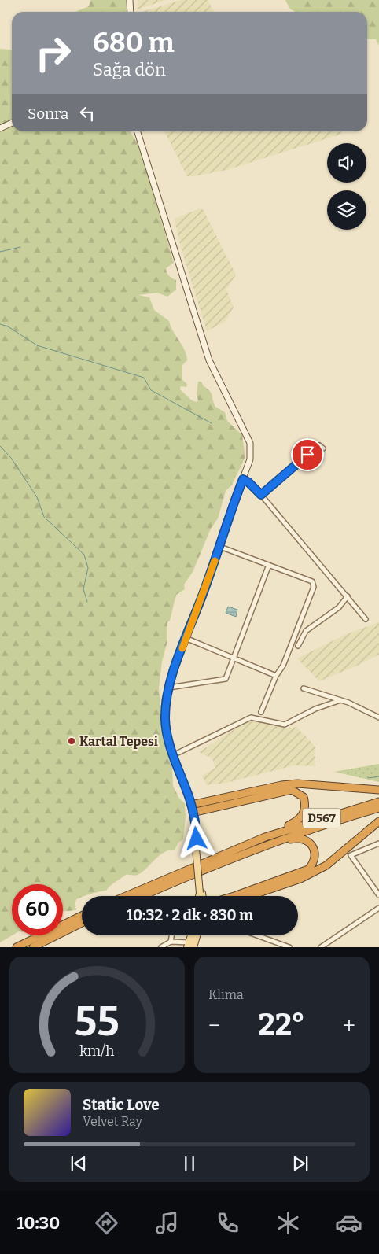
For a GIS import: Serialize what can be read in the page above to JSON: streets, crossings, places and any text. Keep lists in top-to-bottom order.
{
  "streets": {
    "highway": ["D567"]
  },
  "places": ["Kartal Tepesi"],
  "page": {
    "turn": ["680 m", "Sağa dön"],
    "then": "Sonra",
    "limit": "60",
    "trip": "10:32 · 2 dk · 830 m",
    "tile": "Klima",
    "heat": ["−", "22°", "+"],
    "song": ["Static Love", "Velvet Ray"],
    "tabs": "10:30",
    "gauge": ["55", "km/h"]
  }
}
